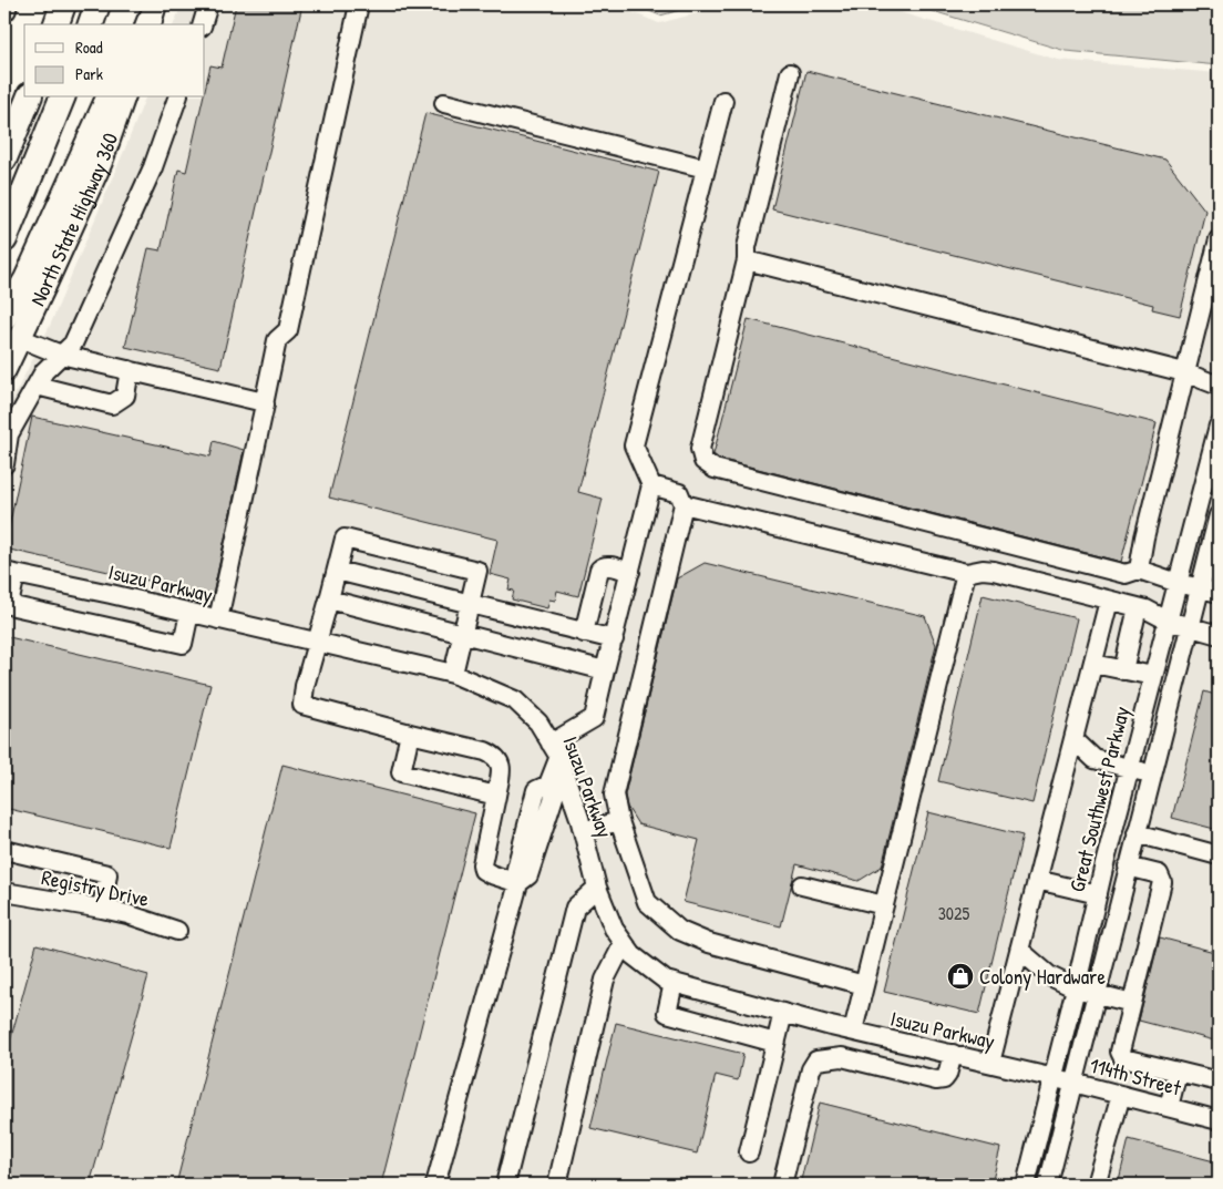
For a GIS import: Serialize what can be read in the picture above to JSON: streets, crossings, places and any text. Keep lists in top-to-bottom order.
{
  "streets": {
    "main road": ["North State Highway 360"],
    "street": [
      "Isuzu Parkway",
      "Great Southwest Parkway",
      "Registry Drive",
      "114th Street"
    ]
  },
  "crossings": [
    ["Isuzu Parkway", "Great Southwest Parkway"],
    ["Isuzu Parkway", "114th Street"]
  ],
  "places": {
    "shop": ["Colony Hardware"]
  },
  "house_numbers": ["3025"],
  "legend": ["Road", "Park"]
}
